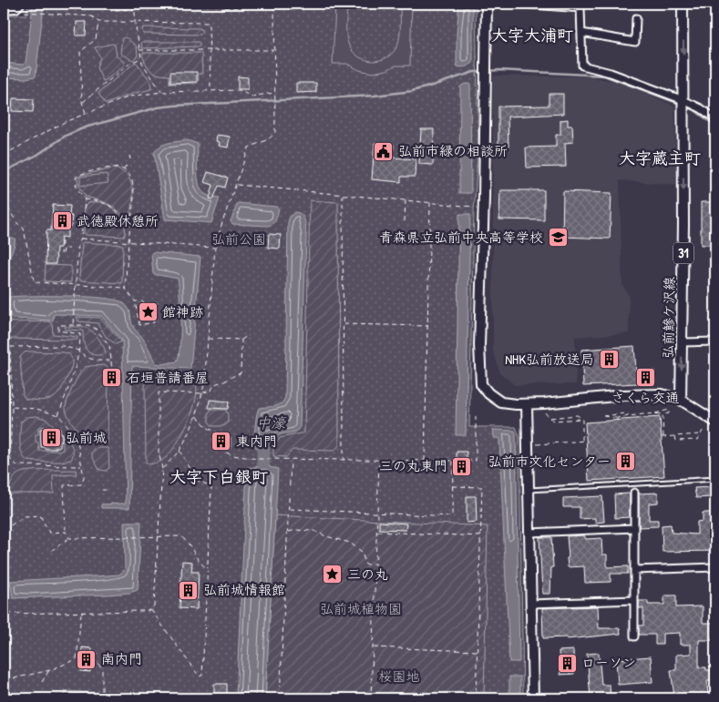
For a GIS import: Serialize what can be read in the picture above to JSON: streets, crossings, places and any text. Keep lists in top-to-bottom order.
{
  "streets": {
    "street": ["31", "弘前鰺ケ沢線"]
  },
  "one_way": ["弘前鰺ケ沢線"],
  "districts": ["大字大浦町", "大字蔵主町", "大字下白銀町"],
  "water": ["中濠"],
  "parks": ["弘前公園", "弘前城植物園", "桜園地"],
  "places": {
    "public building": ["弘前市緑の相談所"],
    "building": [
      "武徳殿休憩所",
      "NHK弘前放送局",
      "さくら交通",
      "石垣普請番屋",
      "弘前城",
      "東内門",
      "弘前市文化センター",
      "三の丸東門",
      "弘前城情報館",
      "南内門",
      "ローソン"
    ],
    "school or university": ["青森県立弘前中央高等学校"],
    "place": ["館神跡", "三の丸"]
  }
}
